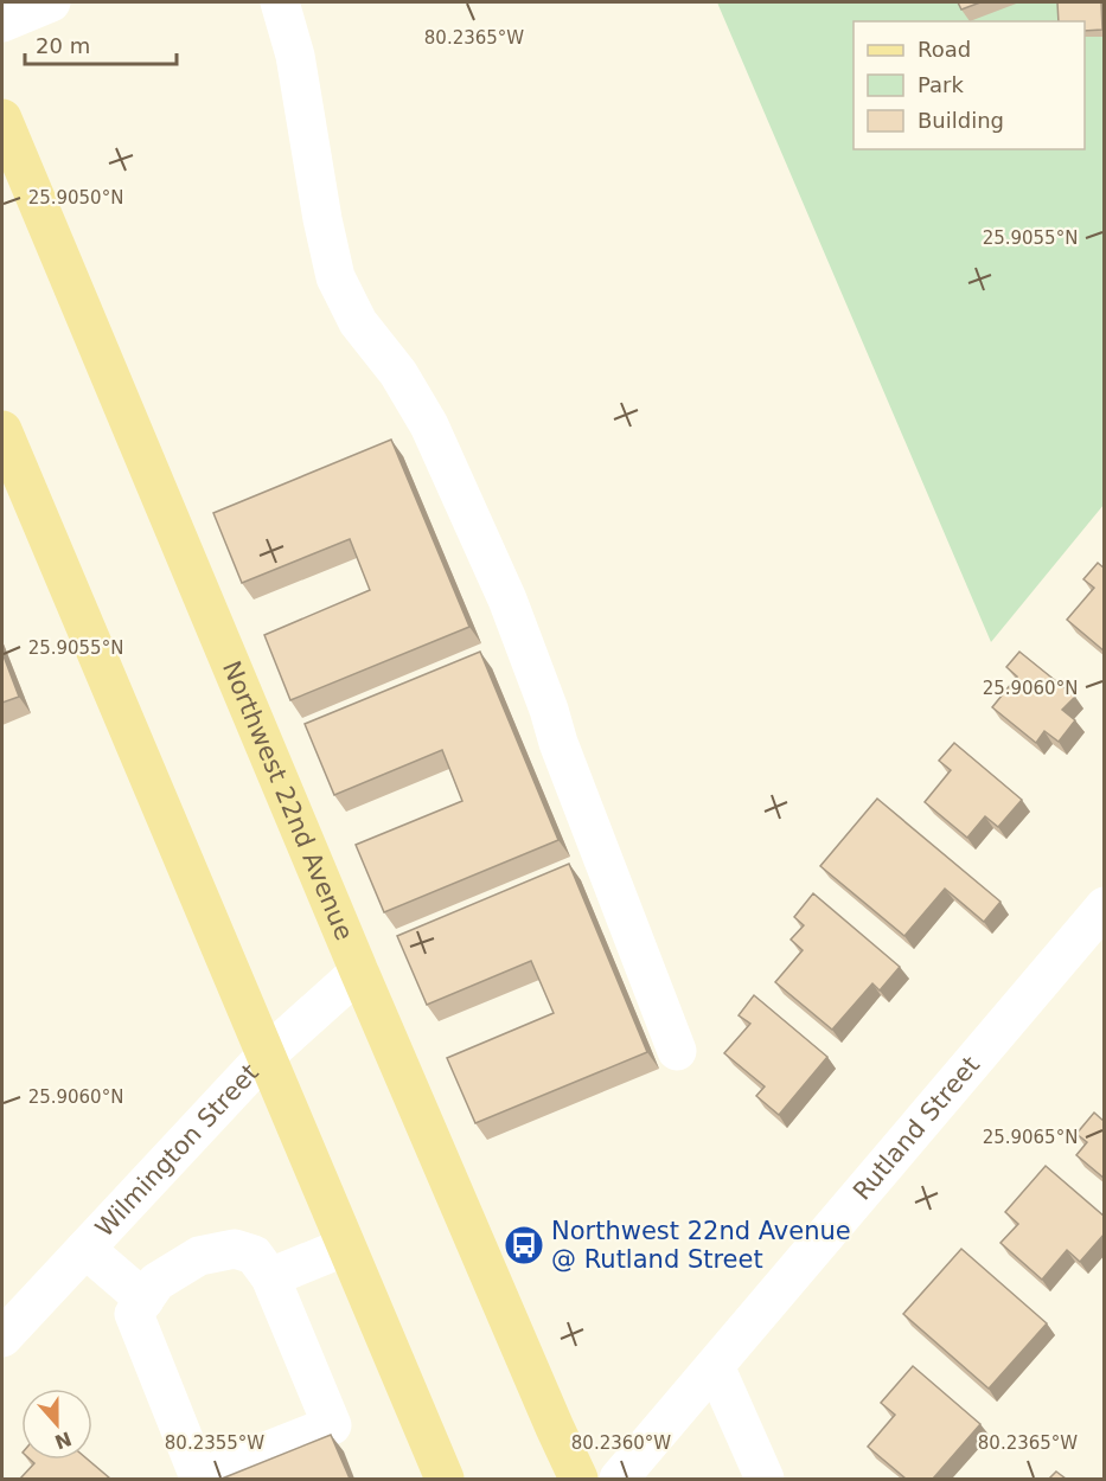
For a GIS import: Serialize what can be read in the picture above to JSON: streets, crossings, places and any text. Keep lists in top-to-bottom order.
{
  "streets": {
    "main road": ["Northwest 22nd Avenue"],
    "street": ["Rutland Street", "Wilmington Street"]
  },
  "crossings": [
    ["Northwest 22nd Avenue", "Wilmington Street"]
  ],
  "places": {
    "bus stop": ["Northwest 22nd Avenue @ Rutland Street"]
  },
  "legend": ["Road", "Park", "Building"],
  "scale_bar": "20 m",
  "north": "bottom",
  "coordinates": [
    "80.2365°W",
    "25.9050°N",
    "25.9055°N",
    "25.9060°N",
    "25.9065°N",
    "80.2355°W",
    "80.2360°W"
  ]
}
